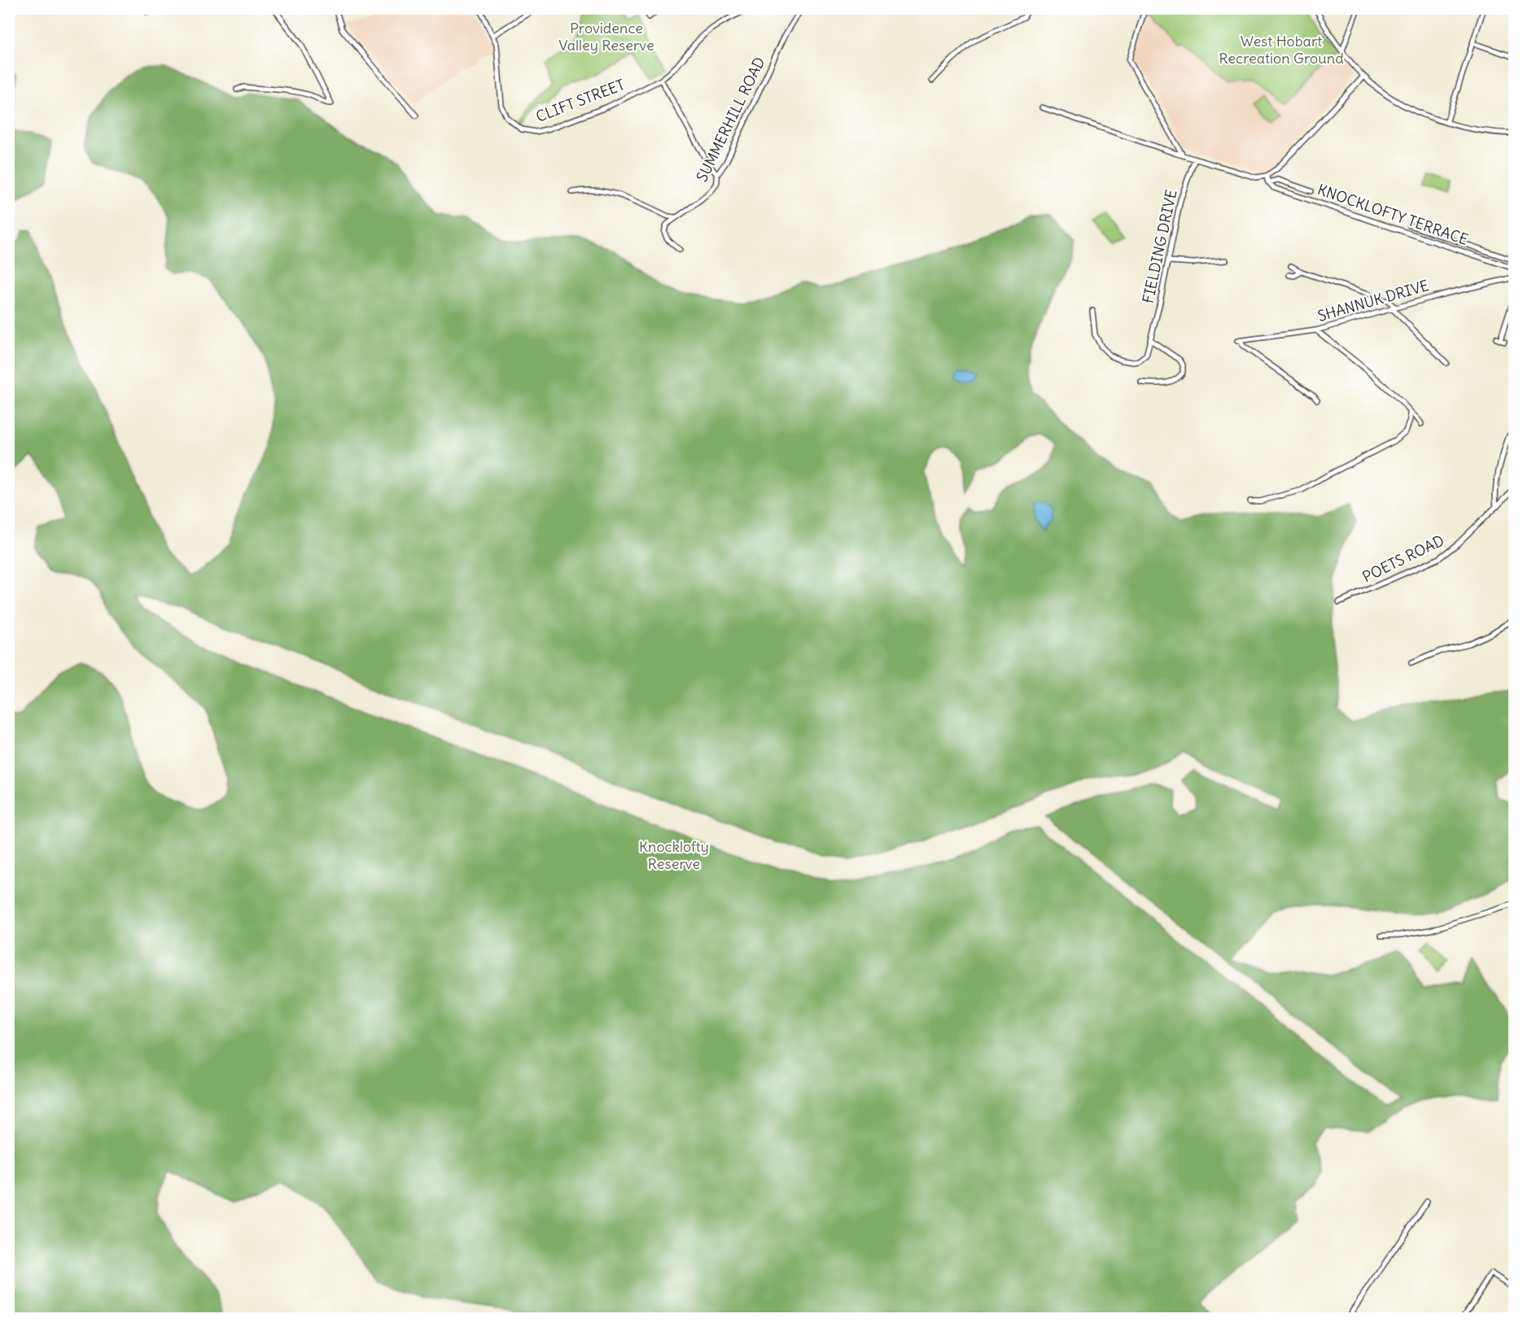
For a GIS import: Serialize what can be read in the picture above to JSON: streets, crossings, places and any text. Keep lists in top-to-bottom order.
{
  "streets": {
    "street": [
      "CLIFT STREET",
      "SUMMERHILL ROAD",
      "KNOCKLOFTY TERRACE",
      "FIELDING DRIVE",
      "SHANNUK DRIVE",
      "POETS ROAD"
    ]
  },
  "parks": ["Providence Valley Reserve", "West Hobart Recreation Ground", "Knocklofty Reserve"]
}
